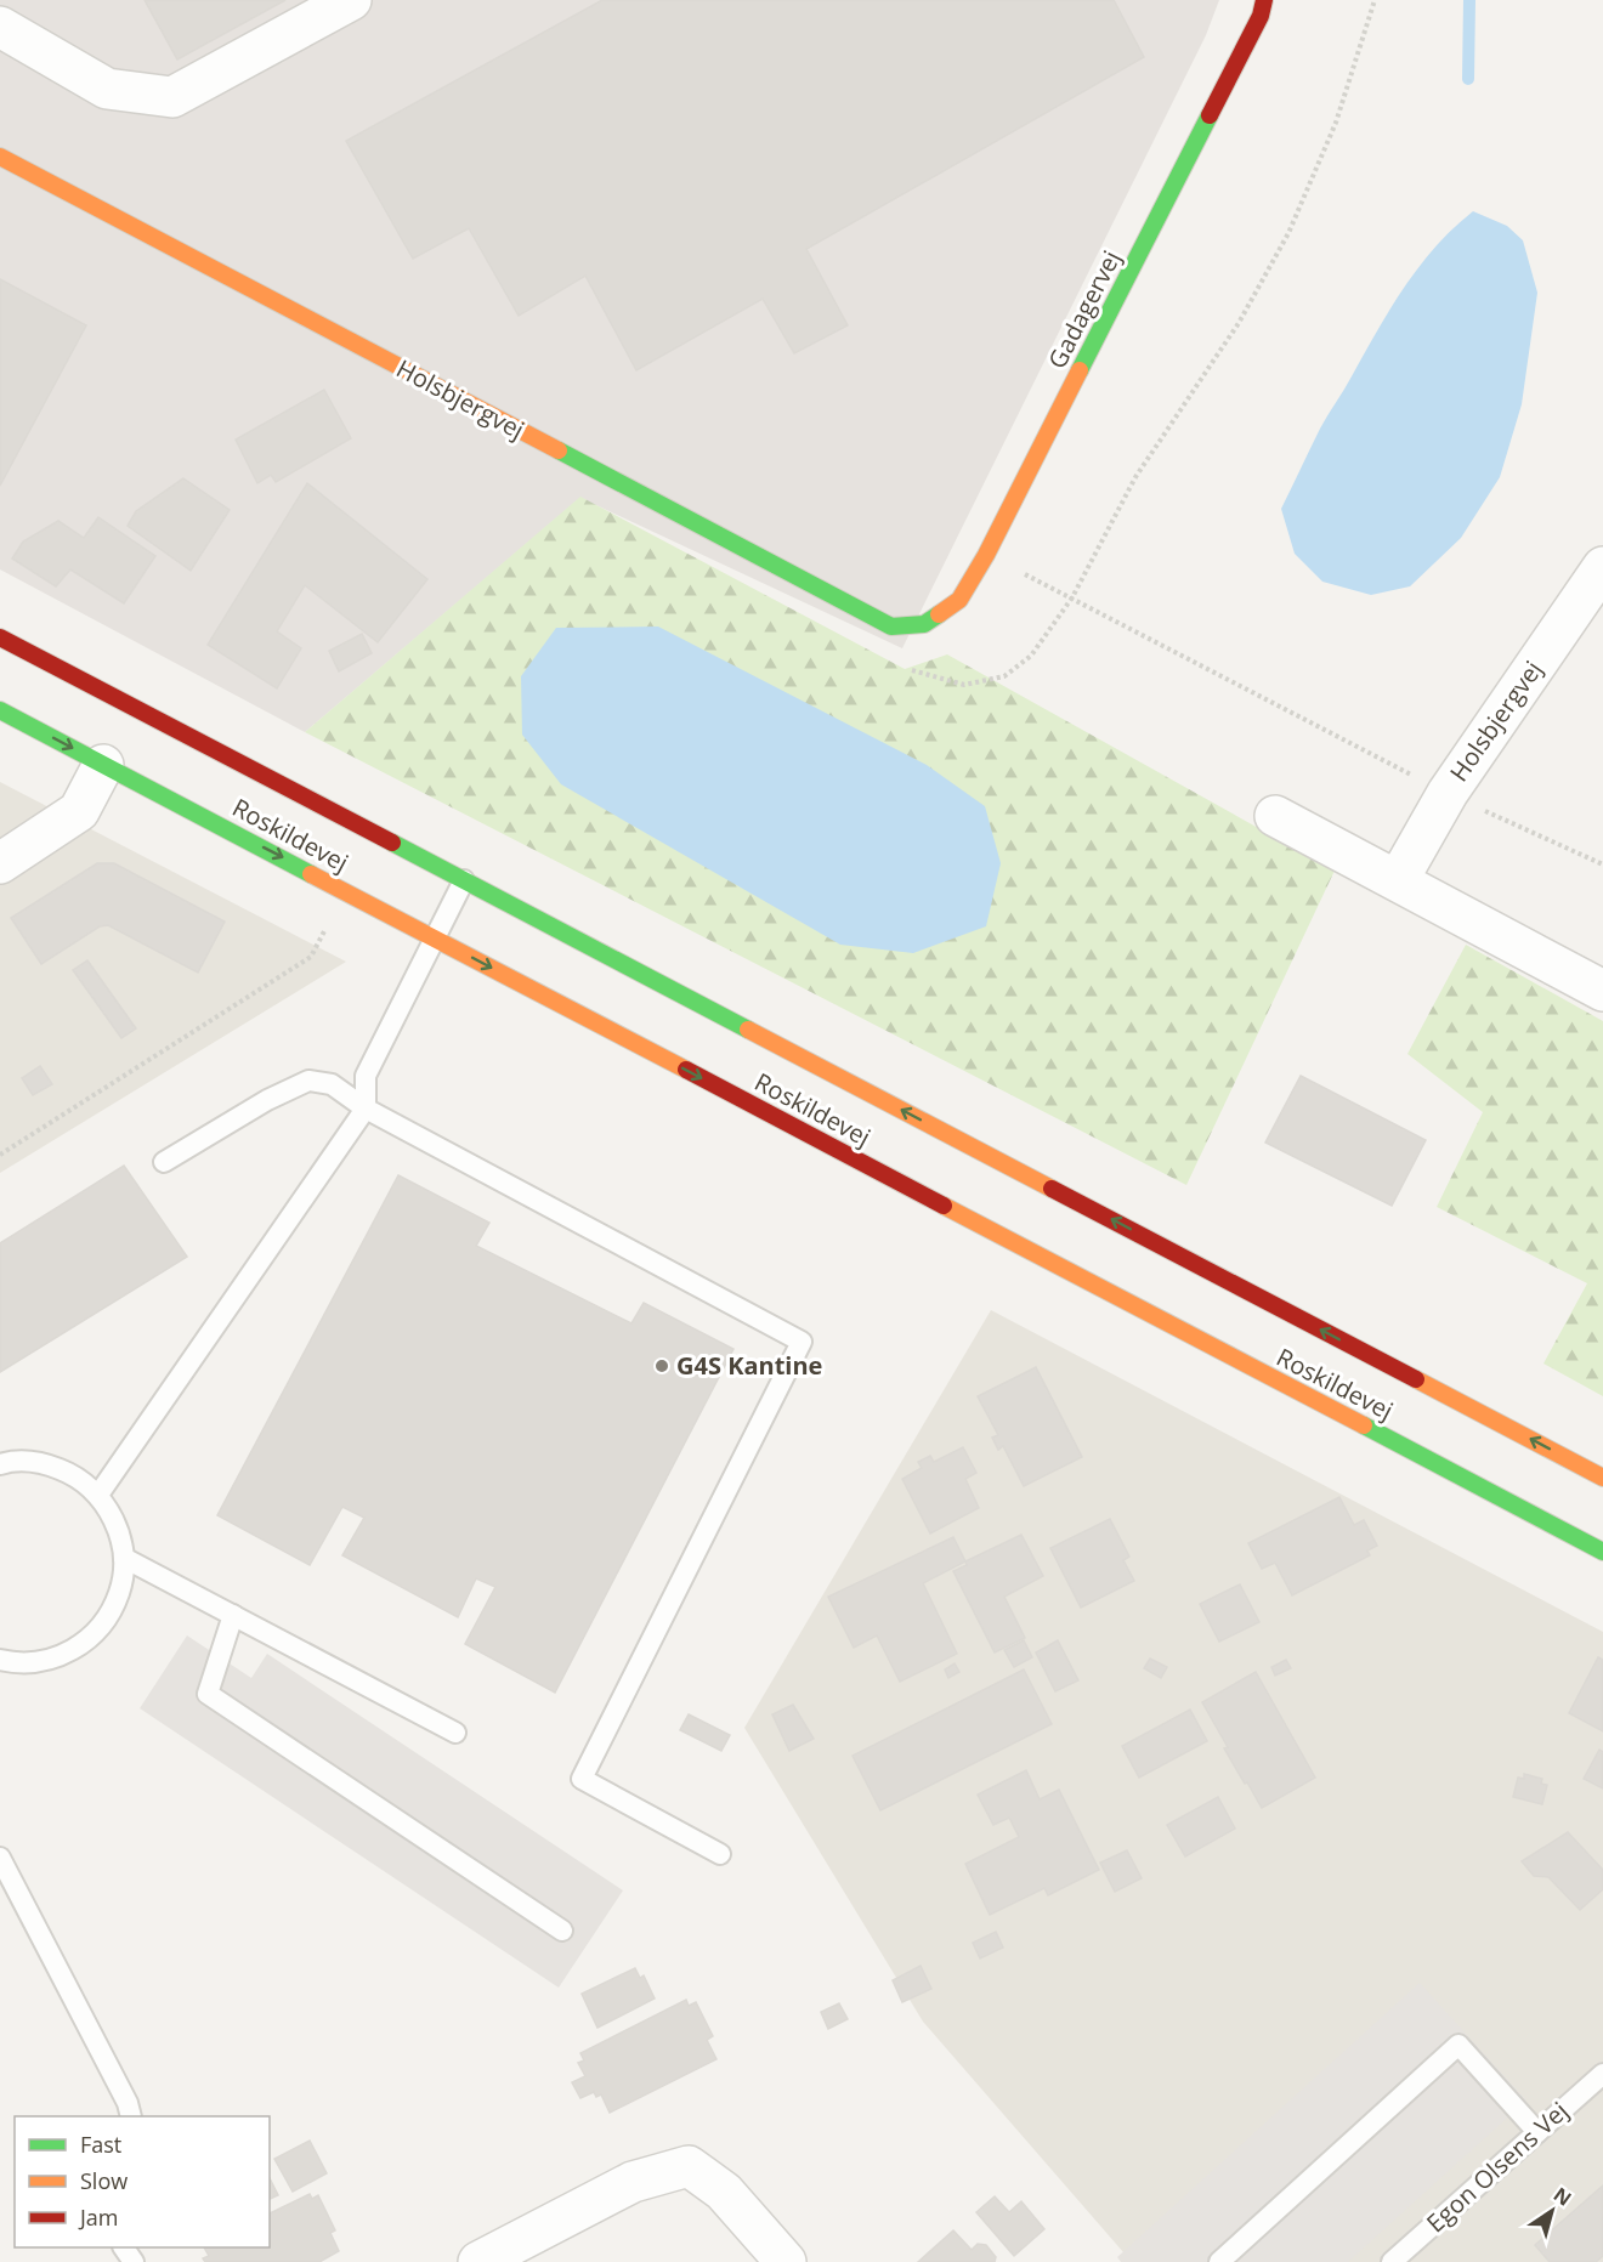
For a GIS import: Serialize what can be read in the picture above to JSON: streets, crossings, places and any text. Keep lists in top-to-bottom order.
{
  "streets": {
    "main road": ["Gadagervej", "Holsbjergvej", "Roskildevej"],
    "lane": ["Egon Olsens Vej"]
  },
  "crossings": [
    ["Gadagervej", "Holsbjergvej"]
  ],
  "places": ["G4S Kantine"],
  "legend": ["Fast", "Slow", "Jam"],
  "north": "top right"
}
